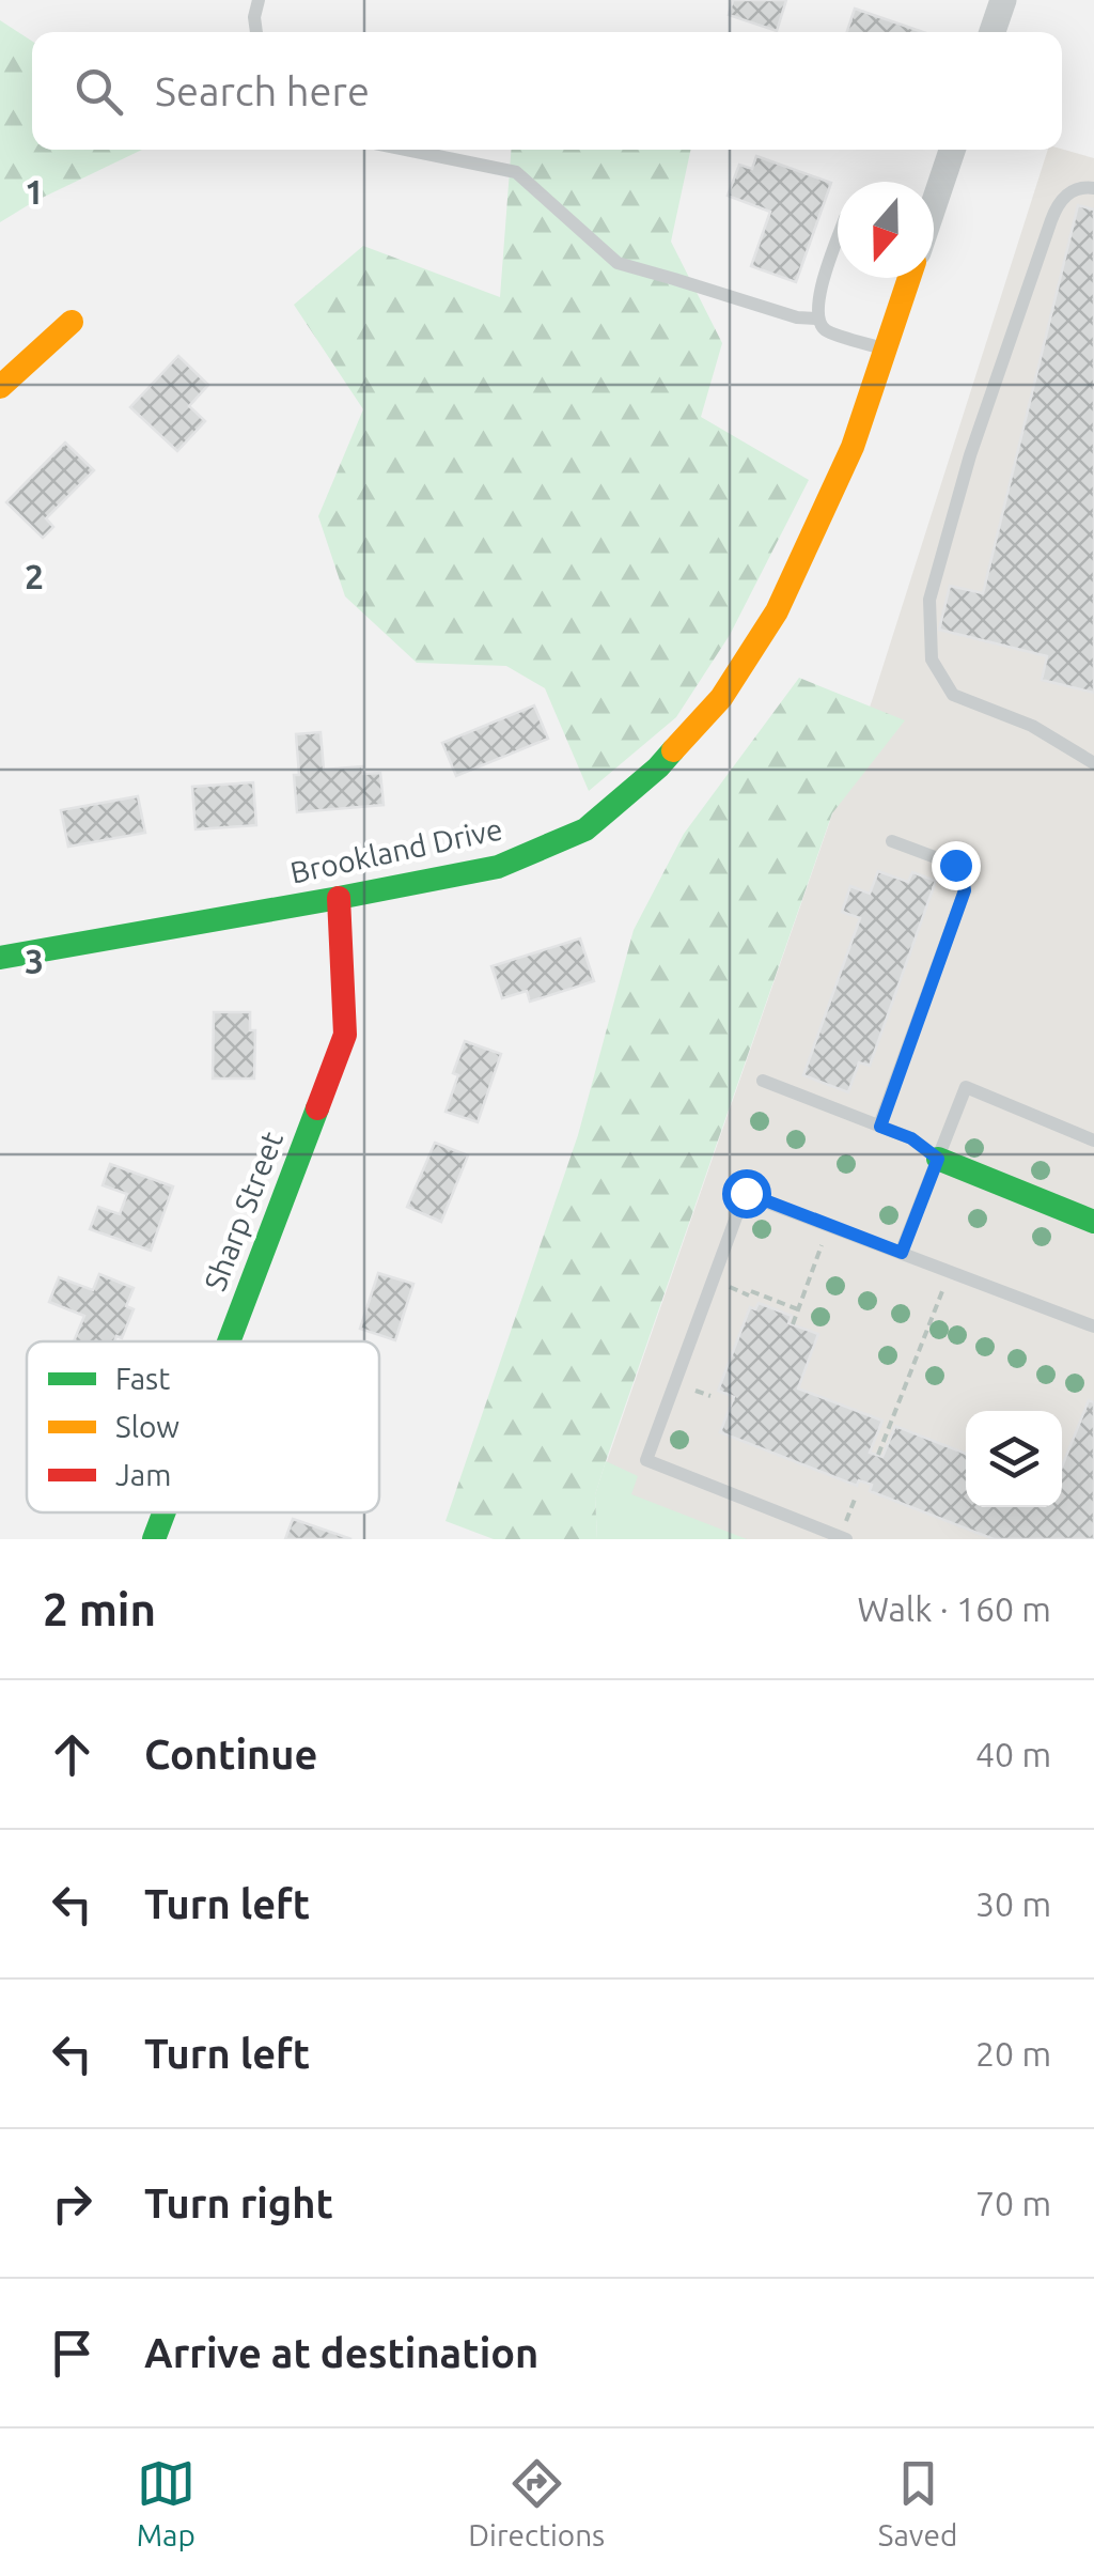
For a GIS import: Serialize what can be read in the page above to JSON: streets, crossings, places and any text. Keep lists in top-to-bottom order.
{
  "streets": {
    "street": ["Brookland Drive", "Sharp Street"]
  },
  "crossings": [
    ["Brookland Drive", "Sharp Street"]
  ],
  "legend": ["Fast", "Slow", "Jam"],
  "north": "bottom",
  "page": {
    "search": "Search here",
    "heading": ["2 min", "Walk · 160 m"],
    "list": [
      ["Continue", "40 m"],
      ["Turn left", "30 m"],
      ["Turn left", "20 m"],
      ["Turn right", "70 m"],
      "Arrive at destination"
    ],
    "nav": ["Map", "Directions", "Saved"]
  },
  "grid": {
    "rows": ["1", "2", "3"]
  }
}
